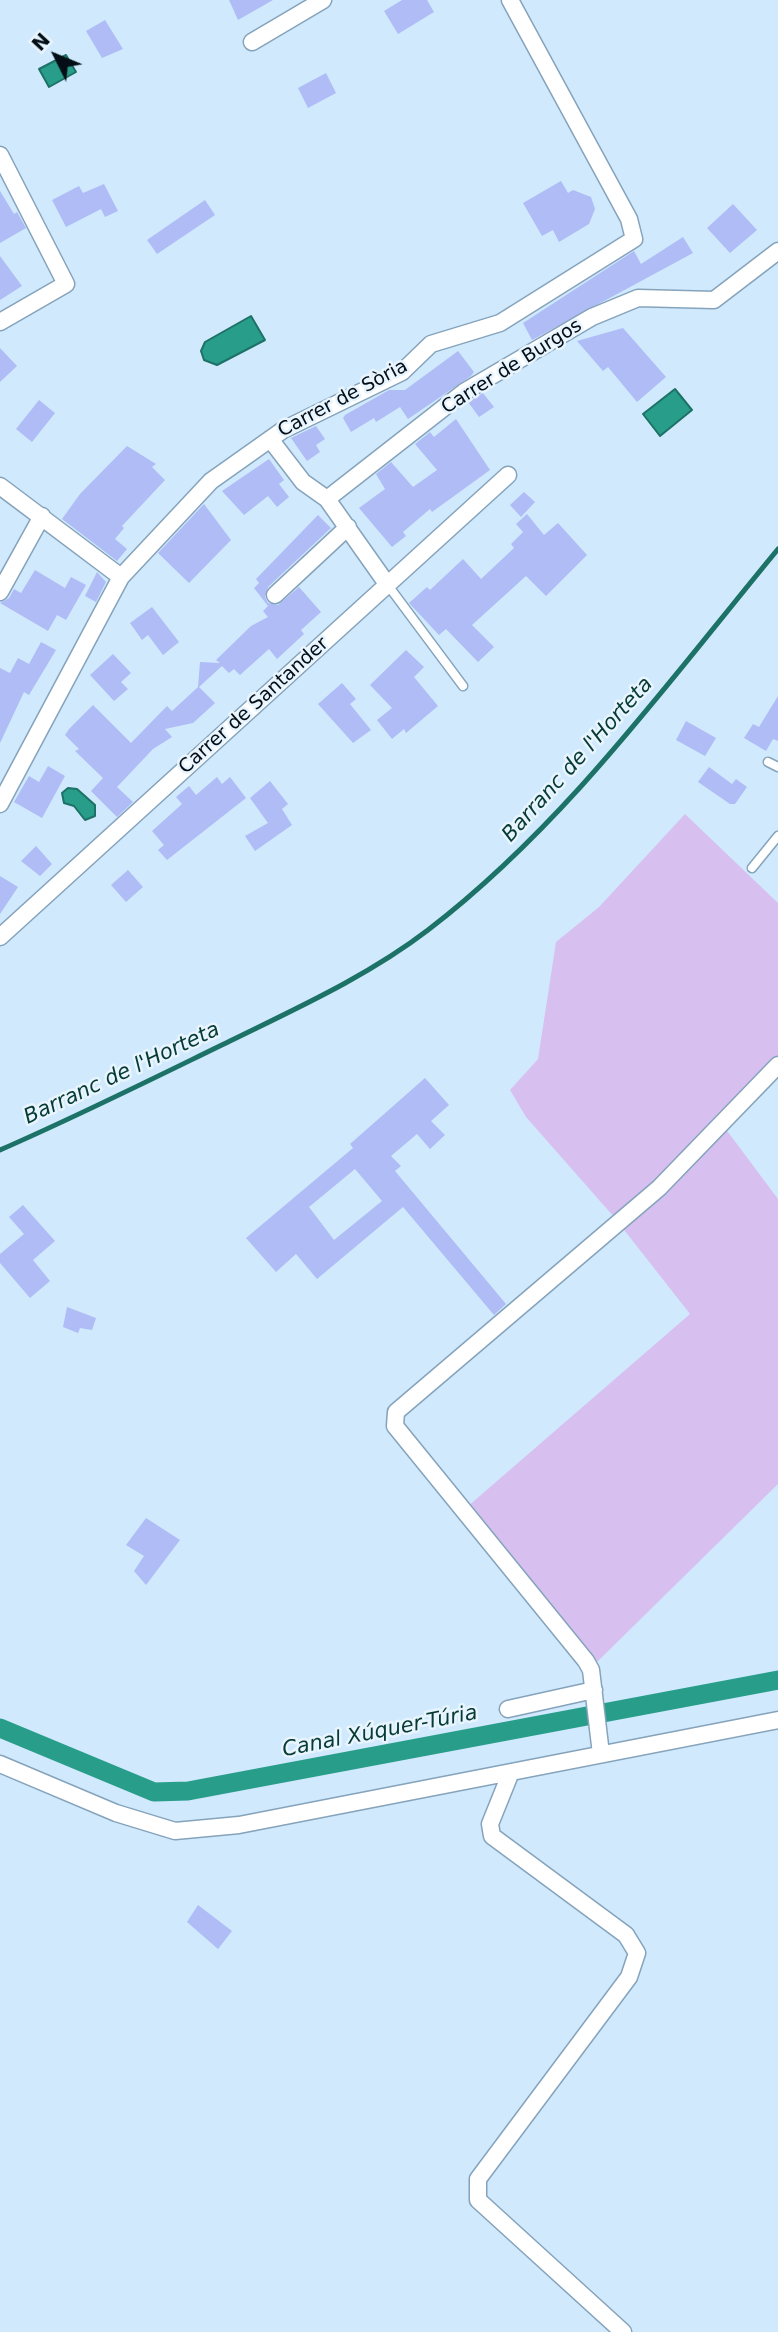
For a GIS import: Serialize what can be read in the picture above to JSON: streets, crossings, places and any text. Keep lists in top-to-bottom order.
{
  "streets": {
    "street": ["Carrer de Burgos", "Carrer de Sòria", "Carrer de Santander"]
  },
  "water": ["Barranc de l'Horteta", "Canal Xúquer-Túria"],
  "north": "top left"
}
